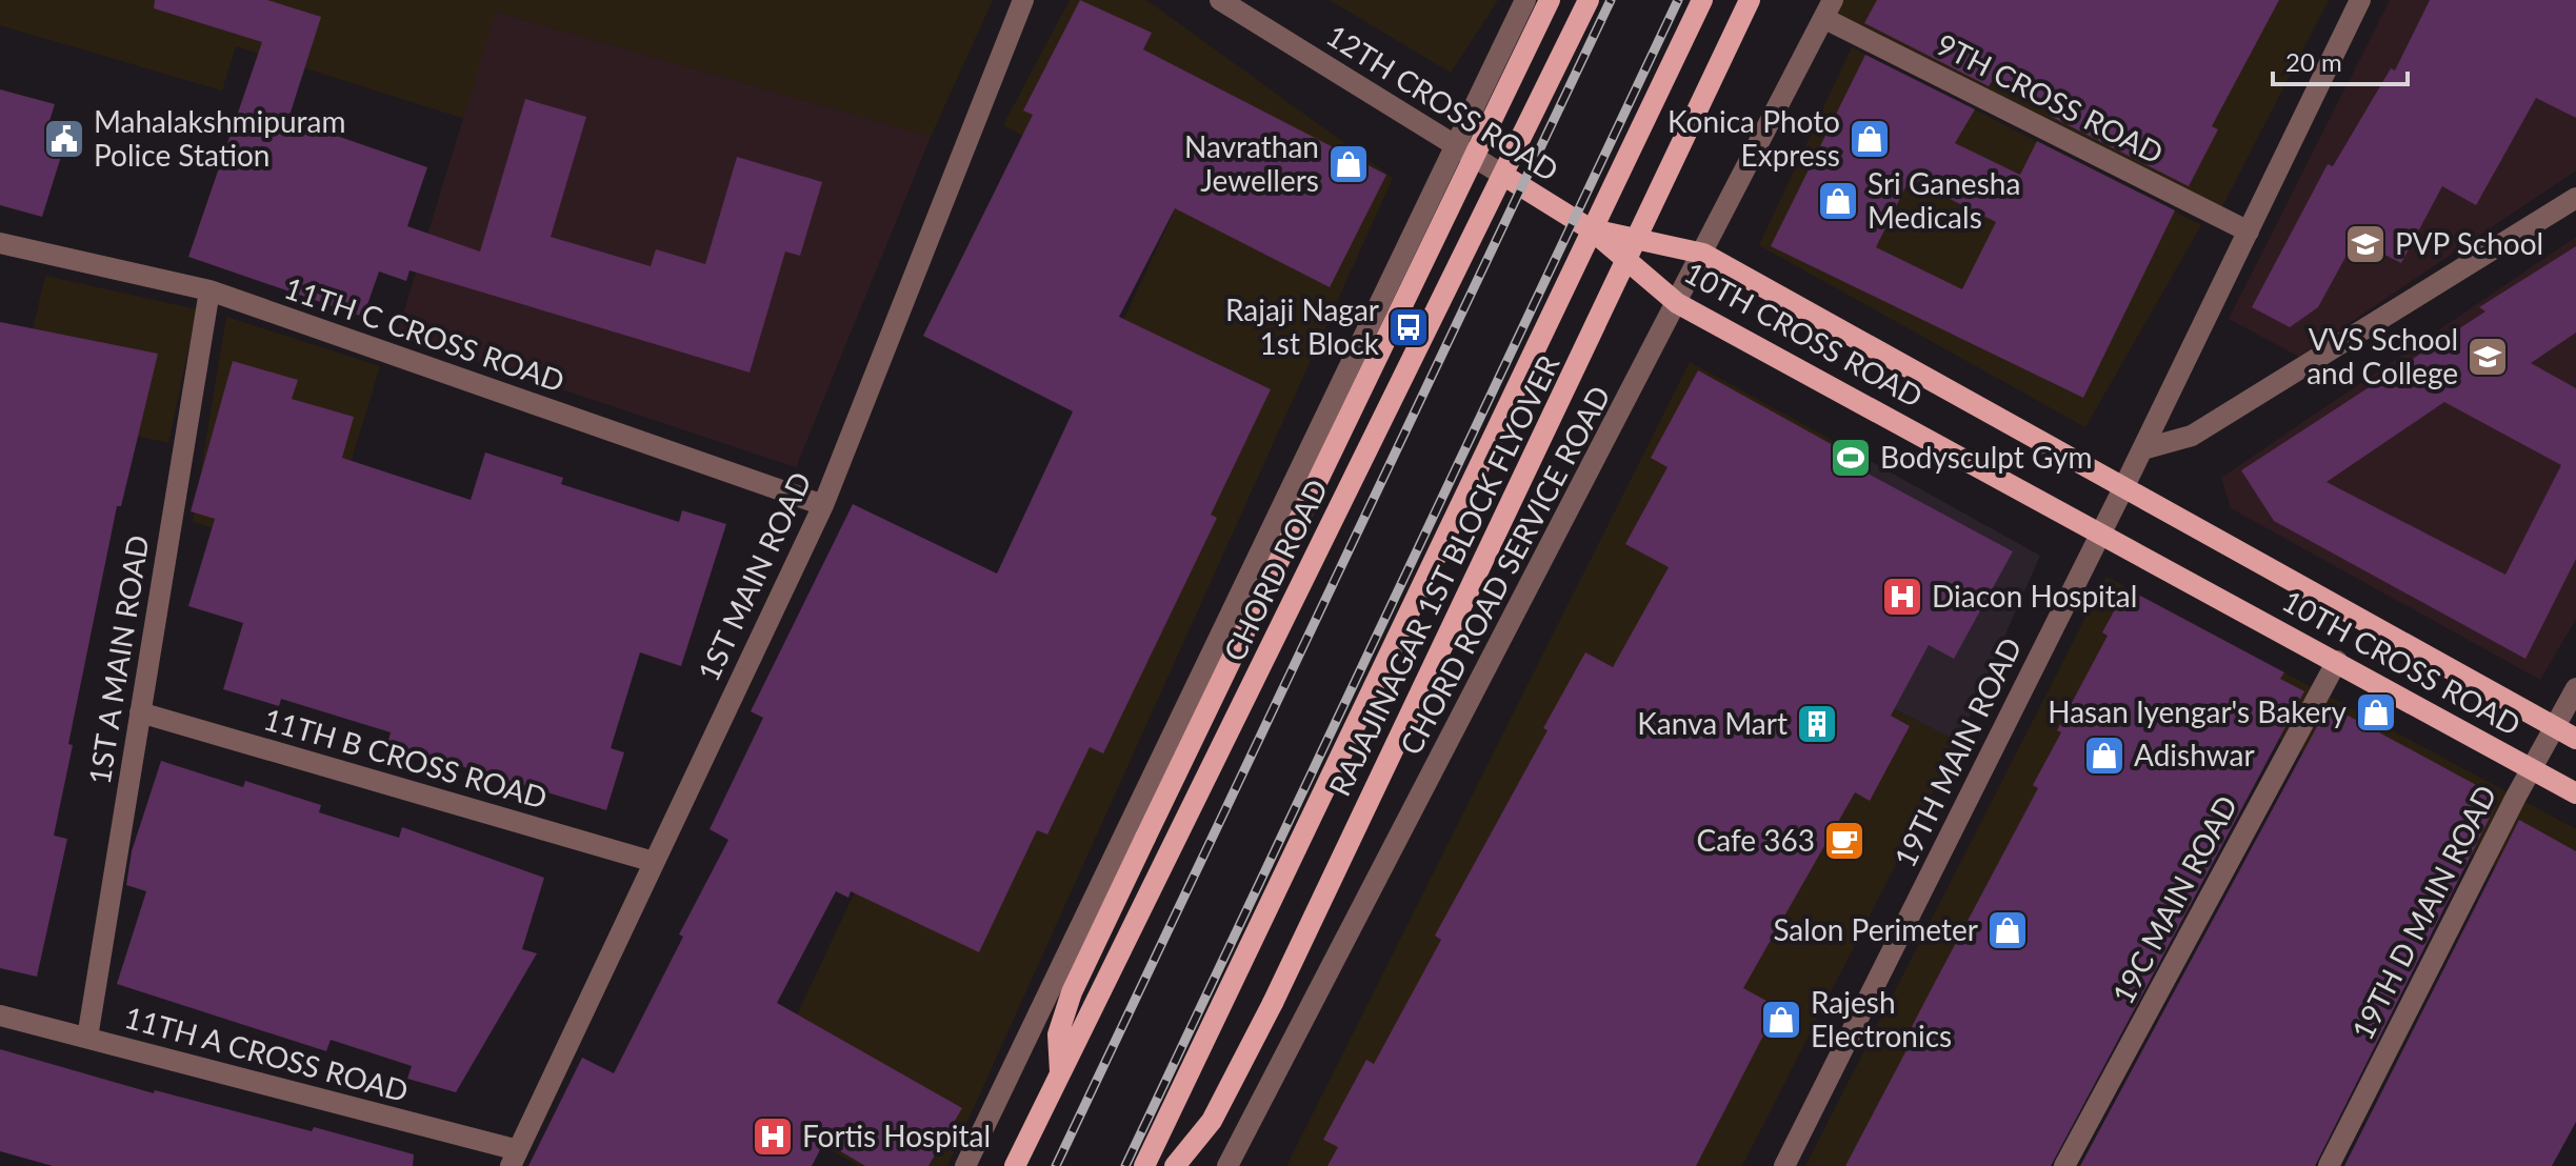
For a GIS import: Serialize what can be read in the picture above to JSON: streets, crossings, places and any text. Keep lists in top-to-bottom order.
{
  "streets": {
    "main road": [
      "12TH CROSS ROAD",
      "10TH CROSS ROAD",
      "CHORD ROAD",
      "RAJAJINAGAR 1ST BLOCK FLYOVER"
    ],
    "street": [
      "9TH CROSS ROAD",
      "11TH C CROSS ROAD",
      "CHORD ROAD SERVICE ROAD",
      "1ST MAIN ROAD",
      "1ST A MAIN ROAD",
      "19TH MAIN ROAD",
      "11TH B CROSS ROAD",
      "19C MAIN ROAD",
      "19TH D MAIN ROAD",
      "11TH A CROSS ROAD"
    ]
  },
  "crossings": [
    ["9TH CROSS ROAD", "CHORD ROAD SERVICE ROAD"],
    ["9TH CROSS ROAD", "19TH MAIN ROAD"],
    ["12TH CROSS ROAD", "10TH CROSS ROAD"],
    ["12TH CROSS ROAD", "CHORD ROAD"],
    ["11TH C CROSS ROAD", "1ST MAIN ROAD"],
    ["11TH C CROSS ROAD", "1ST A MAIN ROAD"],
    ["10TH CROSS ROAD", "CHORD ROAD SERVICE ROAD"],
    ["10TH CROSS ROAD", "19TH MAIN ROAD"],
    ["10TH CROSS ROAD", "19C MAIN ROAD"],
    ["10TH CROSS ROAD", "19TH D MAIN ROAD"],
    ["1ST MAIN ROAD", "11TH B CROSS ROAD"],
    ["1ST MAIN ROAD", "11TH A CROSS ROAD"],
    ["1ST A MAIN ROAD", "11TH B CROSS ROAD"],
    ["1ST A MAIN ROAD", "11TH A CROSS ROAD"]
  ],
  "places": {
    "public building": ["Mahalakshmipuram Police Station"],
    "shop": [
      "Konica Photo Express",
      "Navrathan Jewellers",
      "Sri Ganesha Medicals",
      "Hasan Iyengar's Bakery",
      "Adishwar",
      "Salon Perimeter",
      "Rajesh Electronics"
    ],
    "school or university": ["PVP School", "VVS School and College"],
    "bus stop": ["Rajaji Nagar 1st Block"],
    "sports": ["Bodysculpt Gym"],
    "hospital": ["Diacon Hospital", "Fortis Hospital"],
    "building": ["Kanva Mart"],
    "cafe": ["Cafe 363"]
  },
  "scale_bar": "20 m"
}
